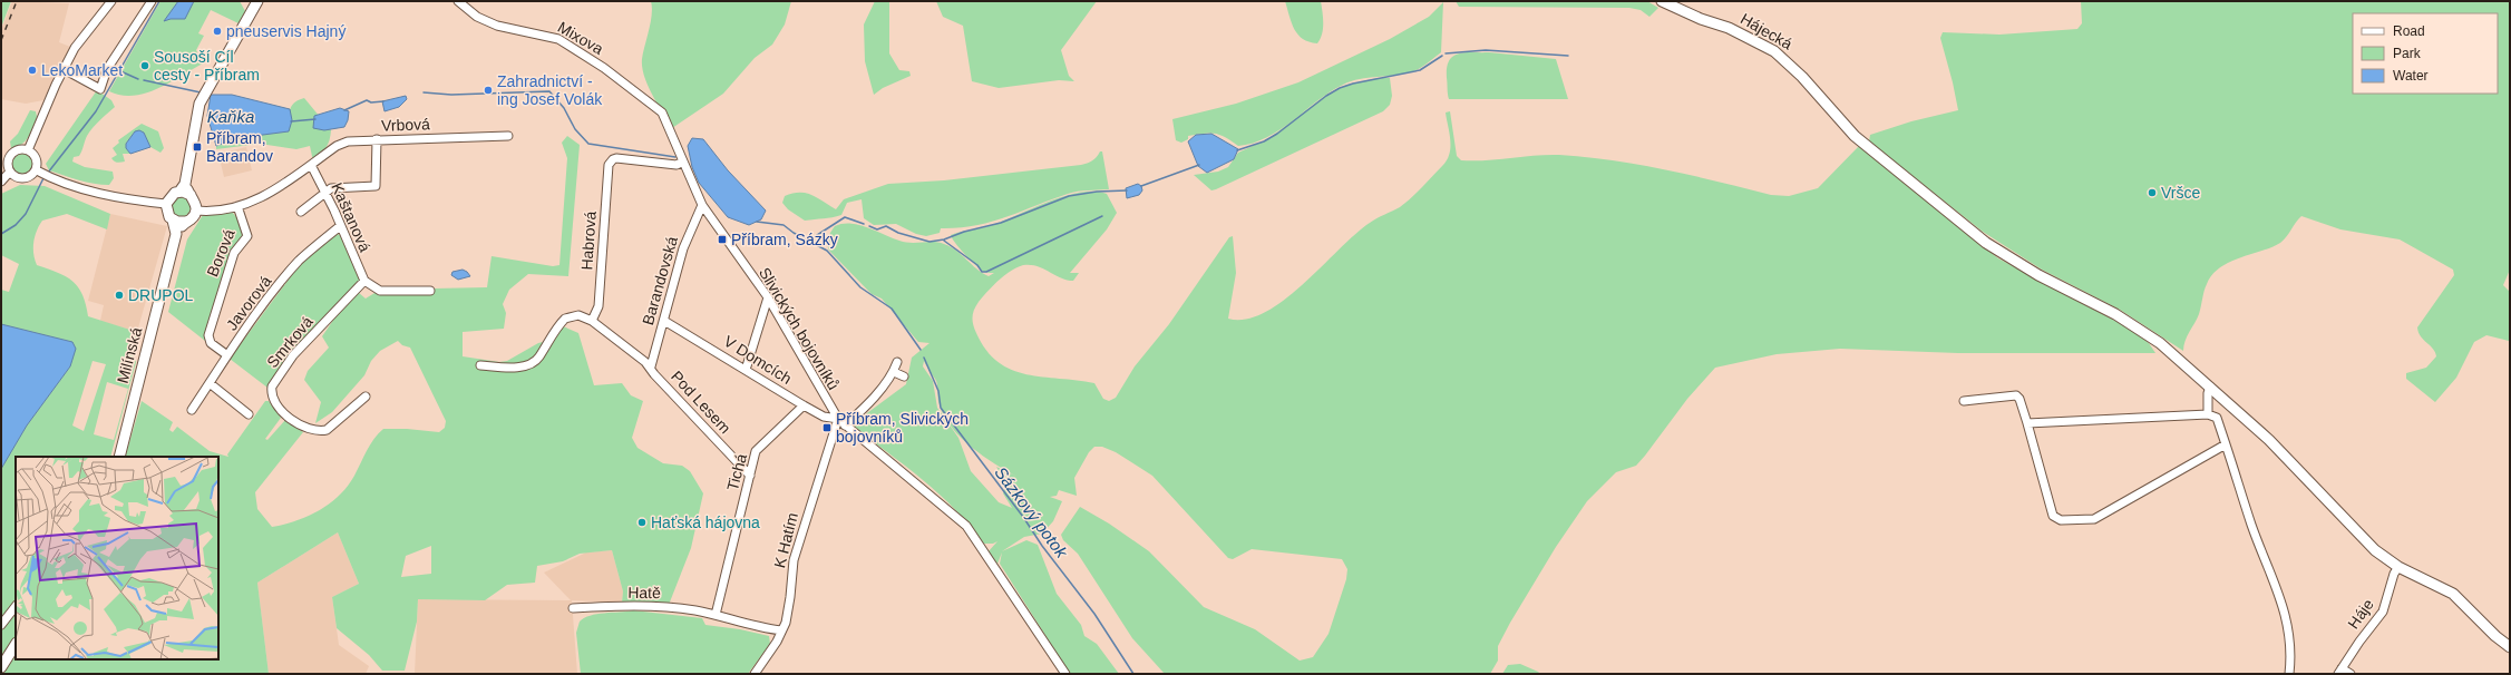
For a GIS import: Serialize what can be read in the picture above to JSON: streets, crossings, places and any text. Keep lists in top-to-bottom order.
{
  "streets": {
    "main road": ["Hájecká", "Milínská"],
    "street": [
      "Mixova",
      "Vrbová",
      "Kaštanová",
      "Habrová",
      "Borová",
      "Barandovská",
      "Javorová",
      "Slivických bojovníků",
      "Smrková",
      "V Domcích",
      "Pod Lesem",
      "Tichá",
      "K Hatím",
      "Hatě",
      "Háje"
    ]
  },
  "crossings": [
    ["Hájecká", "Háje"],
    ["Mixova", "Slivických bojovníků"],
    ["Vrbová", "Kaštanová"],
    ["Vrbová", "Borová"],
    ["Vrbová", "Milínská"],
    ["Kaštanová", "Javorová"],
    ["Kaštanová", "Smrková"],
    ["Habrová", "Slivických bojovníků"],
    ["Habrová", "Pod Lesem"],
    ["Borová", "Javorová"],
    ["Barandovská", "Slivických bojovníků"],
    ["Barandovská", "V Domcích"],
    ["Barandovská", "Pod Lesem"],
    ["Slivických bojovníků", "V Domcích"],
    ["Slivických bojovníků", "K Hatím"],
    ["V Domcích", "Tichá"],
    ["V Domcích", "K Hatím"],
    ["Pod Lesem", "Tichá"],
    ["Tichá", "Hatě"]
  ],
  "water": ["Kaňka", "Sázkový potok"],
  "places": {
    "other": [
      "pneuservis Hajný",
      "Sousoší Cíl cesty - Příbram",
      "LekoMarket",
      "Zahradnictví - ing Josef Volák",
      "Vršce",
      "DRUPOL",
      "Haťská hájovna"
    ],
    "transit": ["Příbram, Barandov", "Příbram, Sázky", "Příbram, Slivických bojovníků"]
  },
  "legend": ["Road", "Park", "Water"]
}
